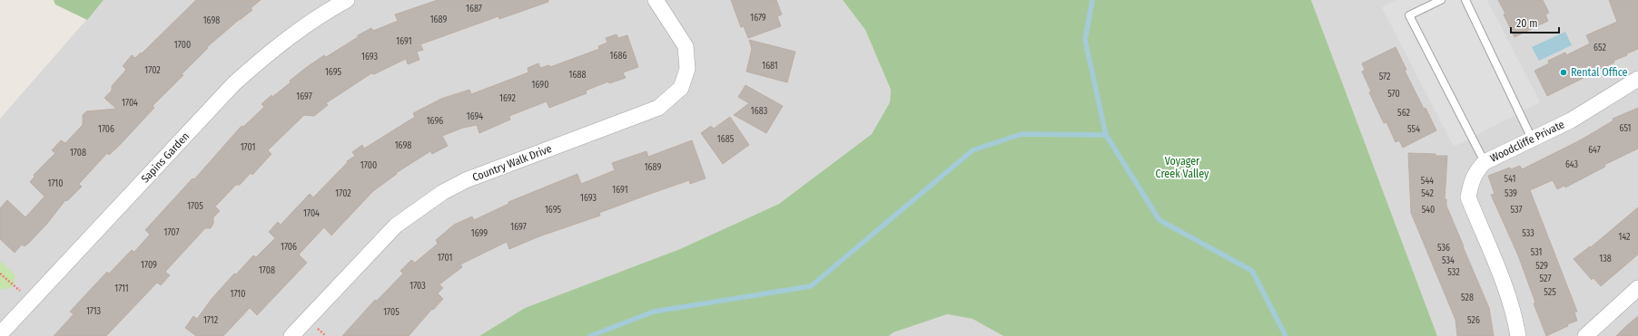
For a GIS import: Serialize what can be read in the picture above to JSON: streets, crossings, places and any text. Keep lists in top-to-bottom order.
{
  "streets": {
    "street": ["Woodcliffe Private", "Sapins Garden", "Country Walk Drive"]
  },
  "parks": ["Voyager Creek Valley"],
  "places": ["Rental Office"],
  "house_numbers": [
    "1687",
    "1679",
    "1689",
    "1698",
    "1691",
    "1700",
    "652",
    "1686",
    "1693",
    "1681",
    "1702",
    "1695",
    "1688",
    "572",
    "1690",
    "570",
    "1697",
    "1692",
    "1704",
    "1683",
    "562",
    "1694",
    "1696",
    "651",
    "1706",
    "554",
    "1685",
    "1698",
    "1701",
    "647",
    "1708",
    "643",
    "1700",
    "1689",
    "541",
    "544",
    "1710",
    "1691",
    "1702",
    "542",
    "539",
    "1693",
    "1705",
    "1695",
    "540",
    "537",
    "1704",
    "1697",
    "1707",
    "1699",
    "533",
    "142",
    "1706",
    "536",
    "531",
    "1701",
    "138",
    "534",
    "1709",
    "529",
    "1708",
    "532",
    "527",
    "1703",
    "1711",
    "525",
    "1710",
    "528",
    "1713",
    "1705",
    "1712",
    "526"
  ],
  "scale_bar": "20 m"
}
